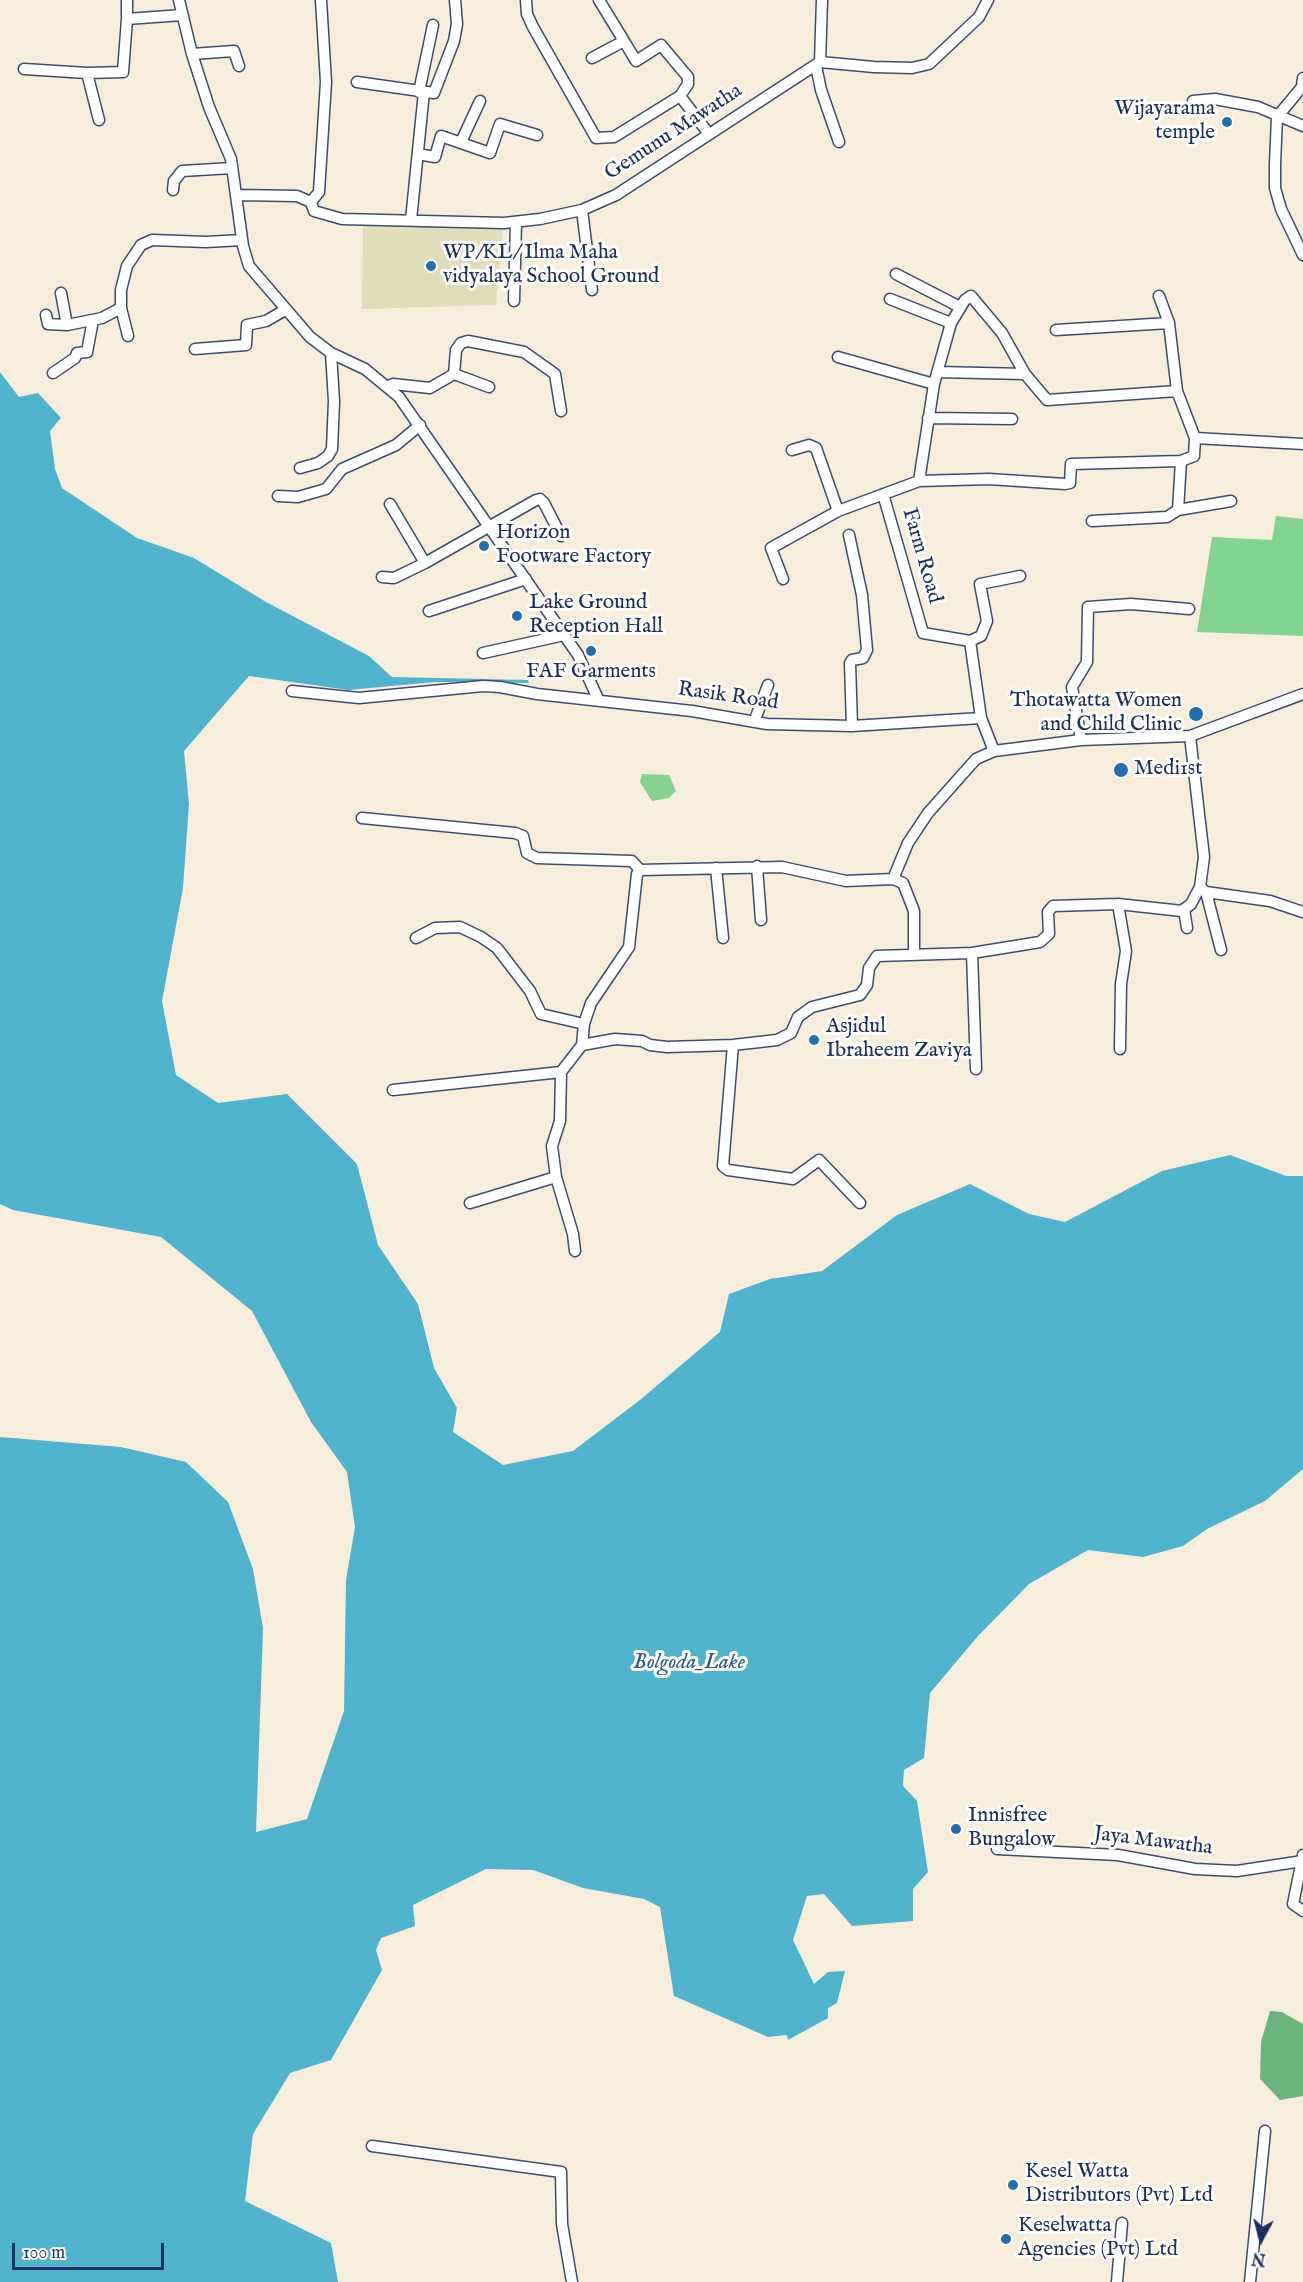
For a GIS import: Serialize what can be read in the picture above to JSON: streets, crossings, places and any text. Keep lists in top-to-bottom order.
{
  "streets": {
    "street": [
      "Gemunu Mawatha",
      "Farm Road",
      "Rasik Road",
      "Jaya Mawatha"
    ]
  },
  "water": ["Bolgoda_Lake"],
  "places": [
    "Wijayarama temple",
    "WP/KL/ Ilma Maha vidyalaya School Ground",
    "Horizon Footware Factory",
    "Lake Ground Reception Hall",
    "FAF Garments",
    "Thotawatta Women and Child Clinic",
    "Medi1st",
    "Asjidul Ibraheem Zaviya",
    "Innisfree Bungalow",
    "Kesel Watta Distributors (Pvt) Ltd",
    "Keselwatta Agencies (Pvt) Ltd"
  ],
  "scale_bar": "100 m",
  "north": "bottom"
}
